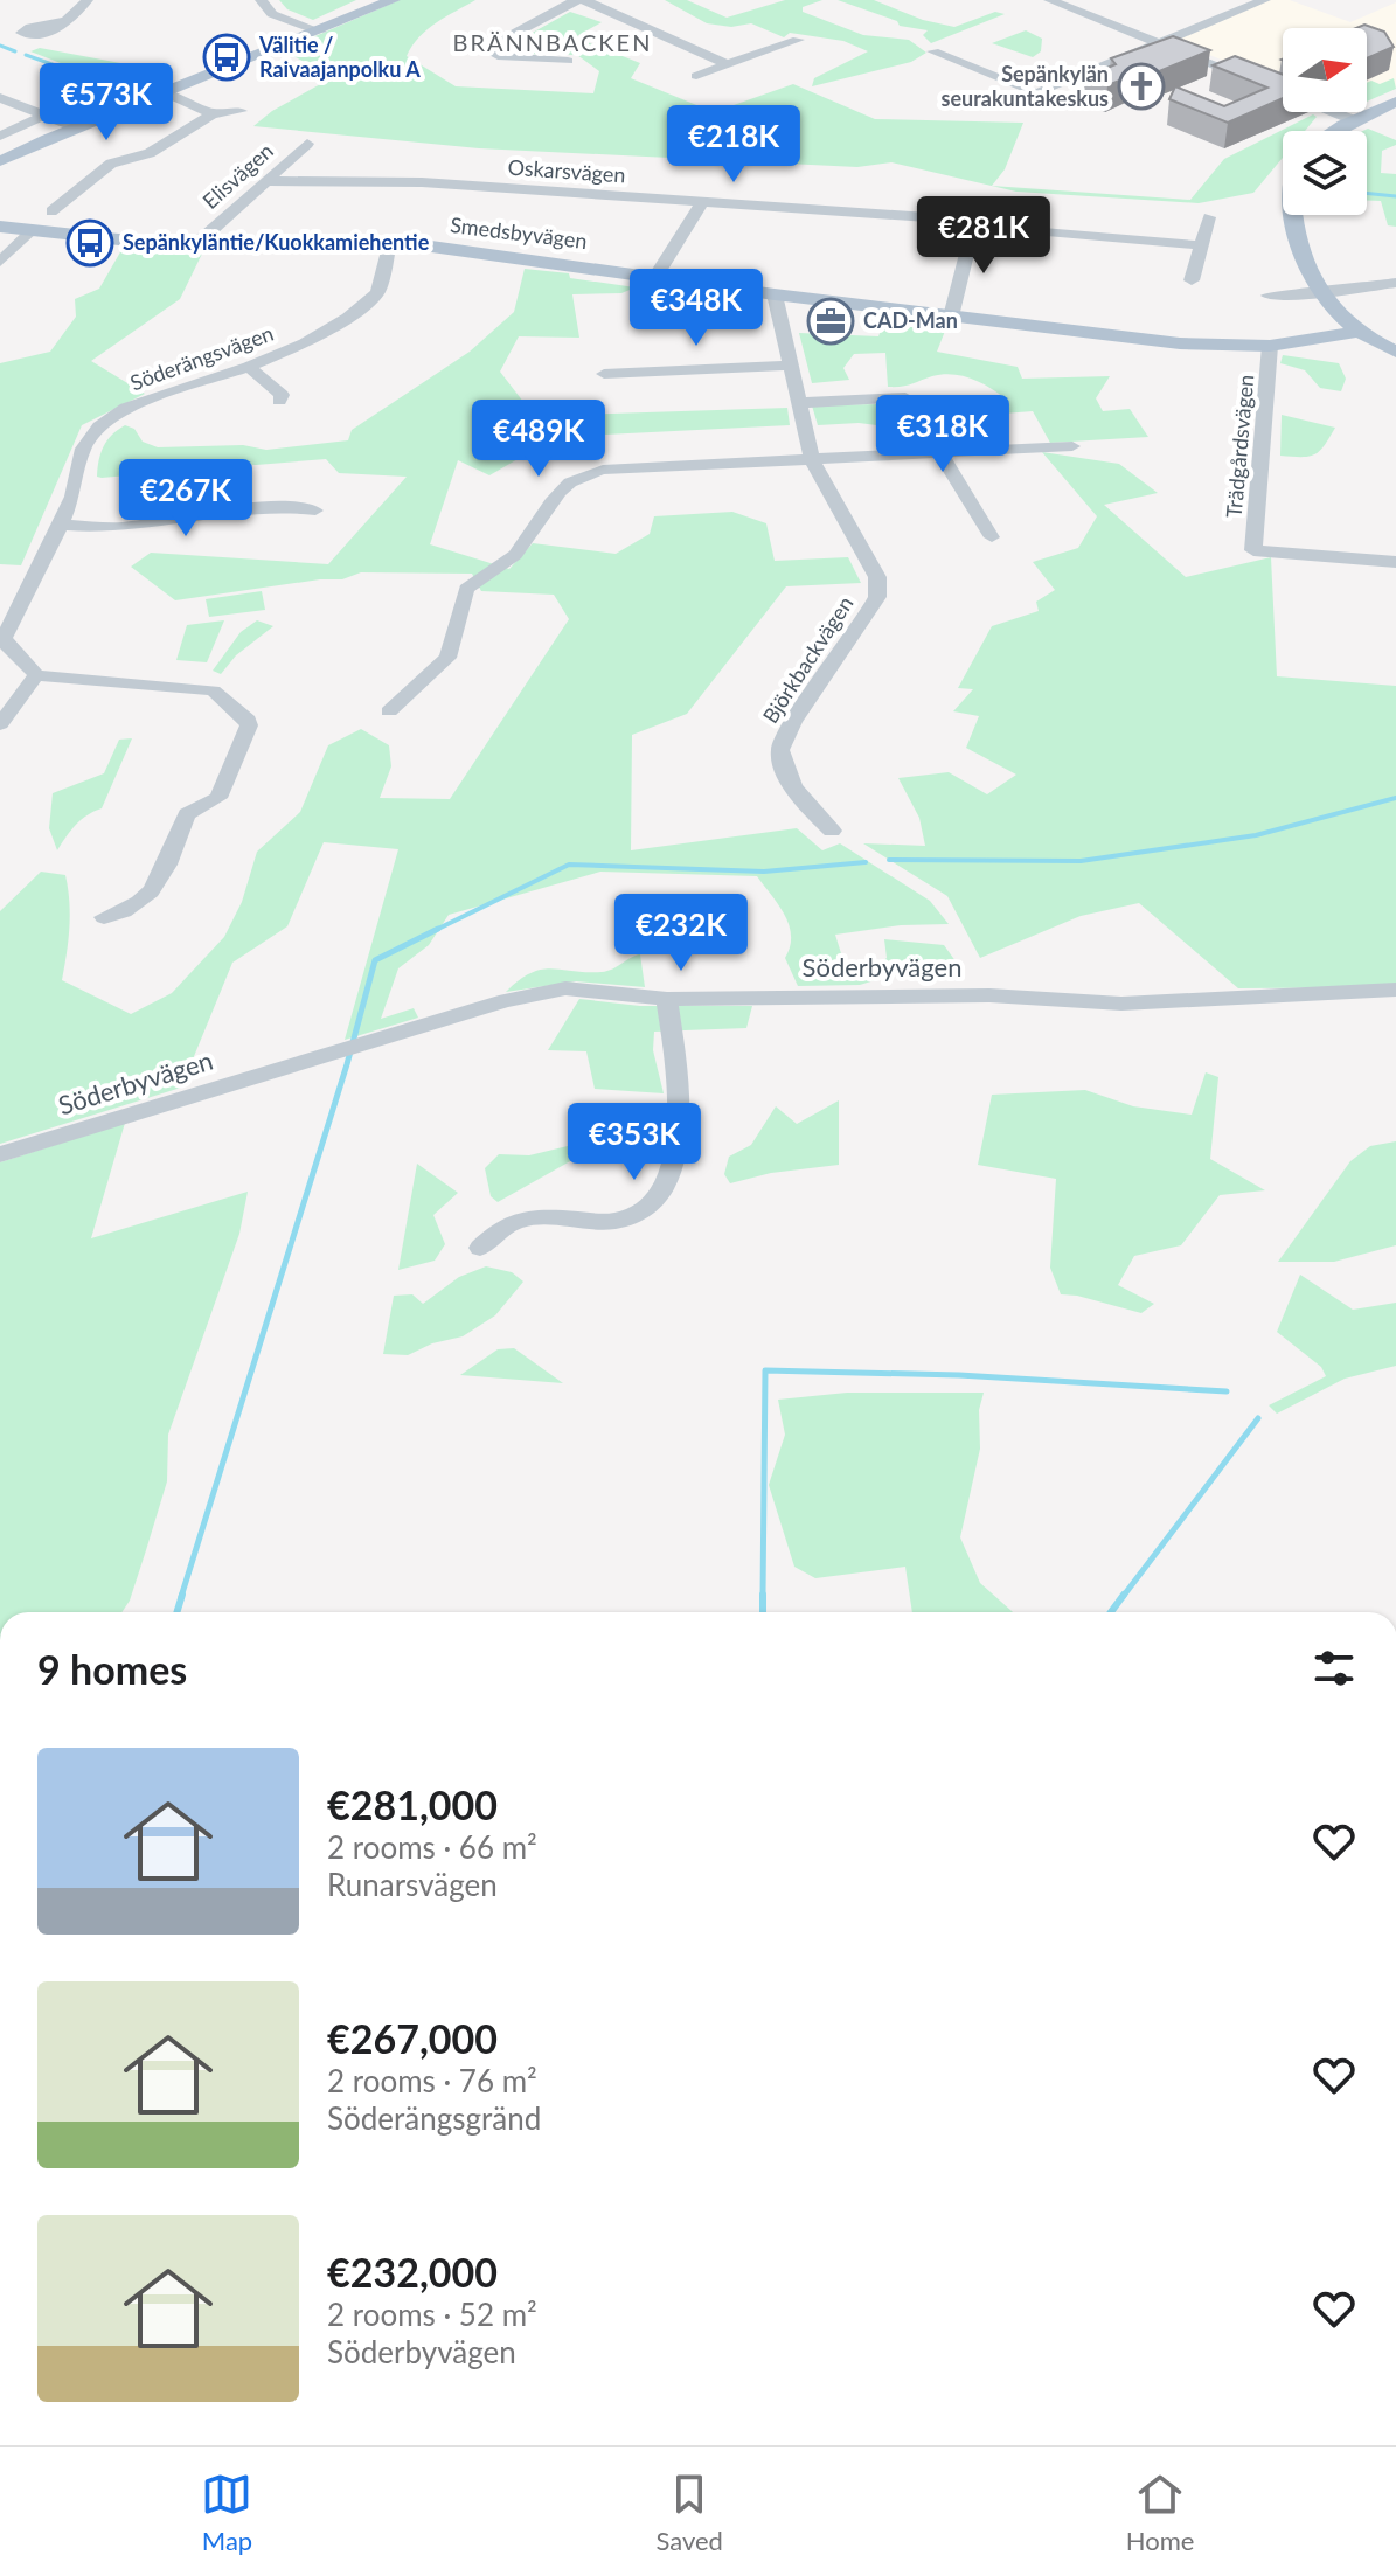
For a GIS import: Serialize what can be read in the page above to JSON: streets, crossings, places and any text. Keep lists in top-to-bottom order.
{
  "streets": {
    "main road": ["Smedsbyvägen"],
    "street": [
      "Oskarsvägen",
      "Elisvägen",
      "Söderängsvägen",
      "Trädgårdsvägen",
      "Björkbackvägen",
      "Söderbyvägen"
    ]
  },
  "crossings": [
    ["Oskarsvägen", "Elisvägen"],
    ["Elisvägen", "Smedsbyvägen"],
    ["Smedsbyvägen", "Söderängsvägen"],
    ["Smedsbyvägen", "Trädgårdsvägen"],
    ["Smedsbyvägen", "Björkbackvägen"]
  ],
  "districts": ["BRÄNNBACKEN"],
  "places": {
    "bus stop": ["Välitie / Raivaajanpolku A", "Sepänkyläntie/Kuokkamiehentie"],
    "church": ["Sepänkylän seurakuntakeskus"],
    "office": ["CAD-Man"]
  },
  "north": "right",
  "page": {
    "price": [
      "€573K",
      "€218K",
      "€281K",
      "€348K",
      "€318K",
      "€489K",
      "€267K",
      "€232K",
      "€353K"
    ],
    "heading": "9 homes",
    "list": [
      {
        "name": "€281,000",
        "note": "2 rooms · 66 m² · Runarsvägen"
      },
      {
        "name": "€267,000",
        "note": "2 rooms · 76 m² · Söderängsgränd"
      },
      {
        "name": "€232,000",
        "note": "2 rooms · 52 m² · Söderbyvägen"
      }
    ],
    "tabs": ["Map", "Saved", "Home"]
  }
}
